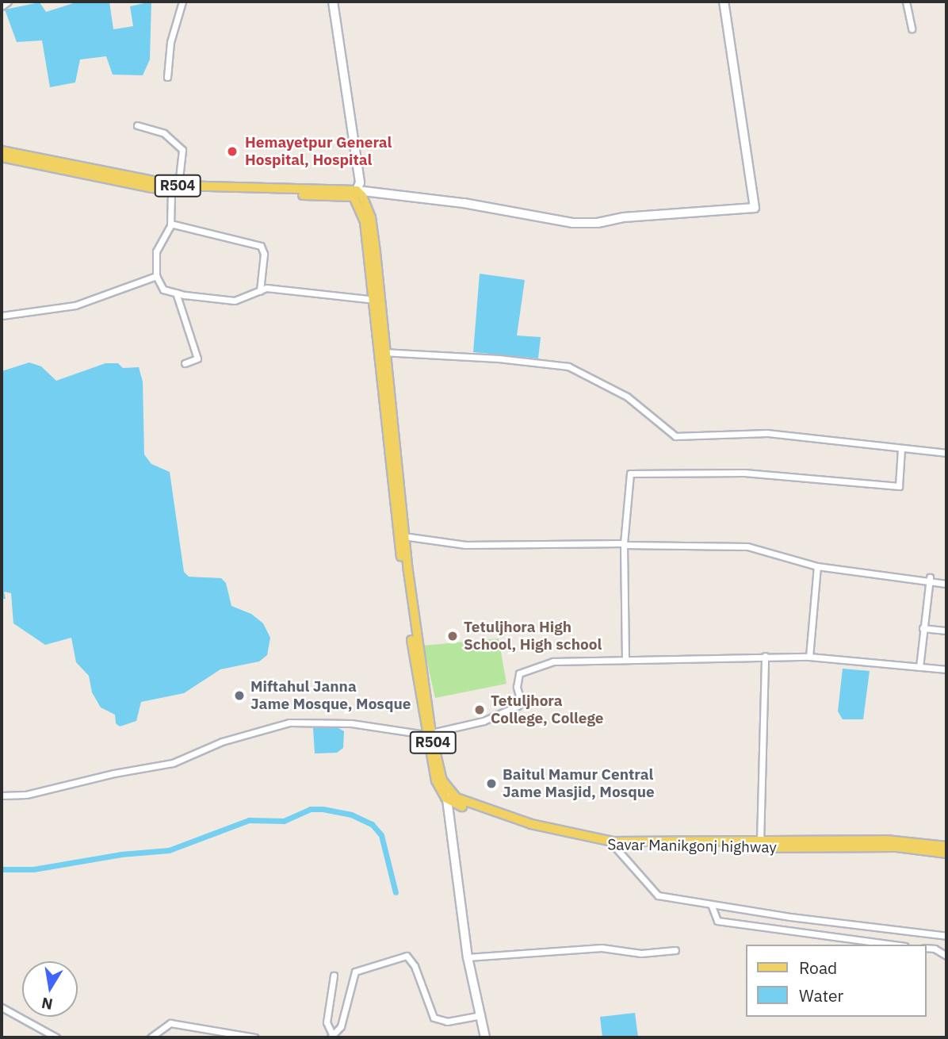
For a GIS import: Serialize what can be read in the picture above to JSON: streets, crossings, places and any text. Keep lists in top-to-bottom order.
{
  "streets": {
    "main road": ["R504", "Savar Manikgonj highway"]
  },
  "crossings": [
    ["R504", "Savar Manikgonj highway"]
  ],
  "places": [
    "Hemayetpur General Hospital, Hospital",
    "Tetuljhora High School, High school",
    "Miftahul Janna Jame Mosque, Mosque",
    "Tetuljhora College, College",
    "Baitul Mamur Central Jame Masjid, Mosque"
  ],
  "legend": ["Road", "Water"],
  "north": "bottom"
}
